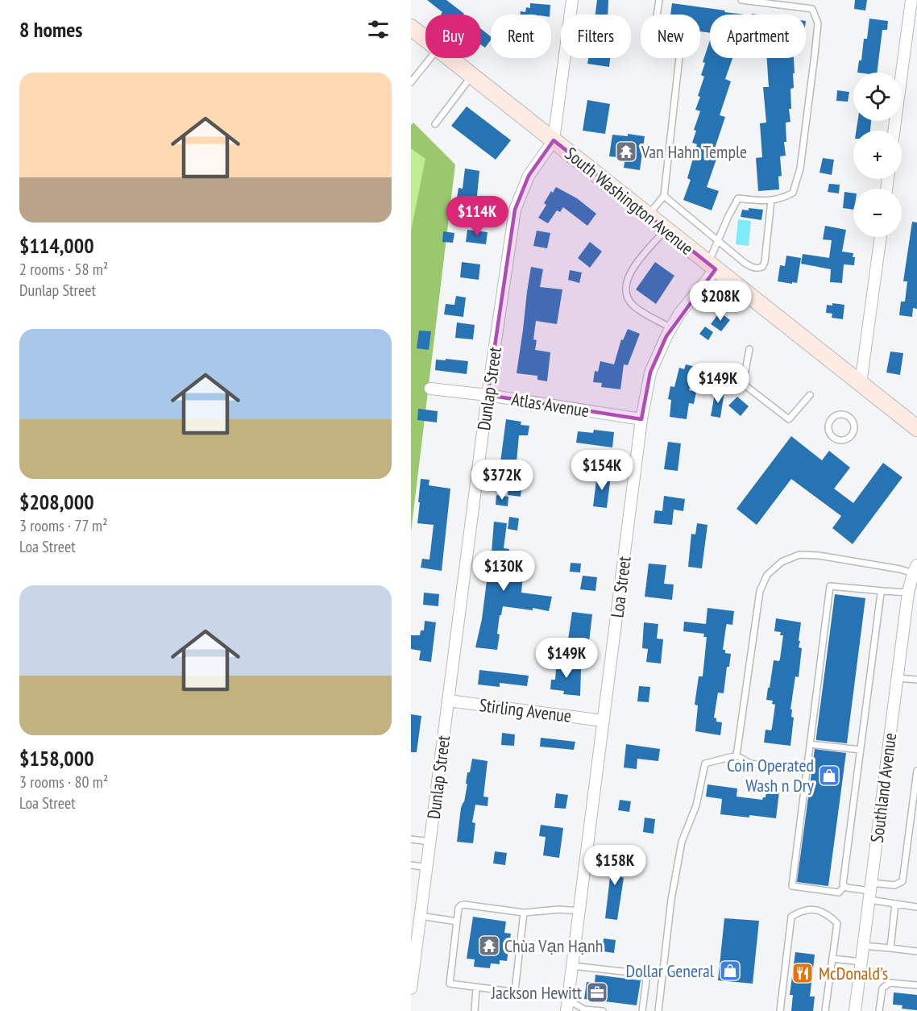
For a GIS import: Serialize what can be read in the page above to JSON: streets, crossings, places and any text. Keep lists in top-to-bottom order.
{
  "streets": {
    "street": [
      "South Washington Avenue",
      "Dunlap Street",
      "Atlas Avenue",
      "Loa Street",
      "Stirling Avenue",
      "Southland Avenue"
    ]
  },
  "crossings": [
    ["South Washington Avenue", "Dunlap Street"],
    ["South Washington Avenue", "Loa Street"],
    ["Dunlap Street", "Atlas Avenue"],
    ["Dunlap Street", "Stirling Avenue"],
    ["Atlas Avenue", "Loa Street"],
    ["Loa Street", "Stirling Avenue"]
  ],
  "places": {
    "temple": ["Van Hahn Temple", "Chùa Vạn Hạnh"],
    "shop": ["Coin Operated Wash n Dry", "Dollar General"],
    "restaurant": ["McDonald's"],
    "office": ["Jackson Hewitt"]
  },
  "page": {
    "heading": "8 homes",
    "chip": [
      "Buy",
      "Rent",
      "Filters",
      "New",
      "Apartment"
    ],
    "list": [
      {
        "name": "$114,000",
        "note": "2 rooms · 58 m² · Dunlap Street"
      },
      {
        "name": "$208,000",
        "note": "3 rooms · 77 m² · Loa Street"
      },
      {
        "name": "$158,000",
        "note": "3 rooms · 80 m² · Loa Street"
      }
    ],
    "map_buttons": ["+", "−"],
    "price": [
      "$114K",
      "$208K",
      "$149K",
      "$154K",
      "$372K",
      "$130K",
      "$149K",
      "$158K"
    ]
  }
}
